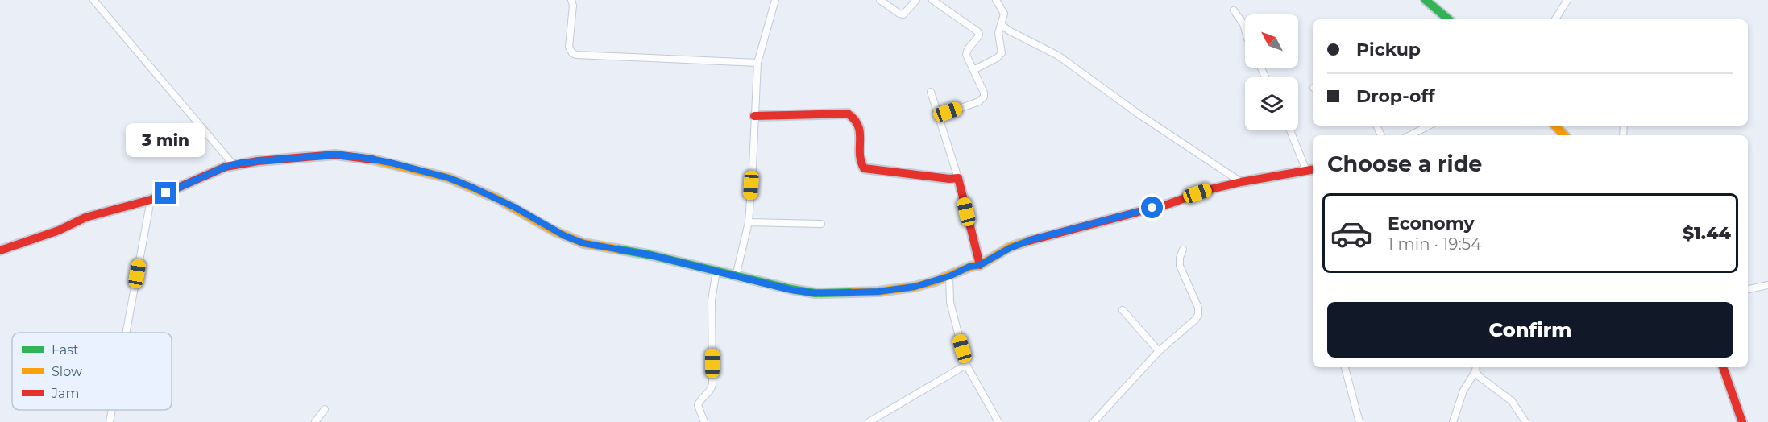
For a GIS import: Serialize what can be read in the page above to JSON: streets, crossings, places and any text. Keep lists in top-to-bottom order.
{
  "legend": ["Fast", "Slow", "Jam"],
  "north": "top left",
  "page": {
    "banner": ["Pickup", "Drop-off"],
    "bubble": "3 min",
    "heading": "Choose a ride",
    "list": [
      {
        "name": "Economy",
        "note": "1 min · 19:54",
        "value": "$1.44"
      }
    ],
    "buttons": "Confirm"
  }
}
